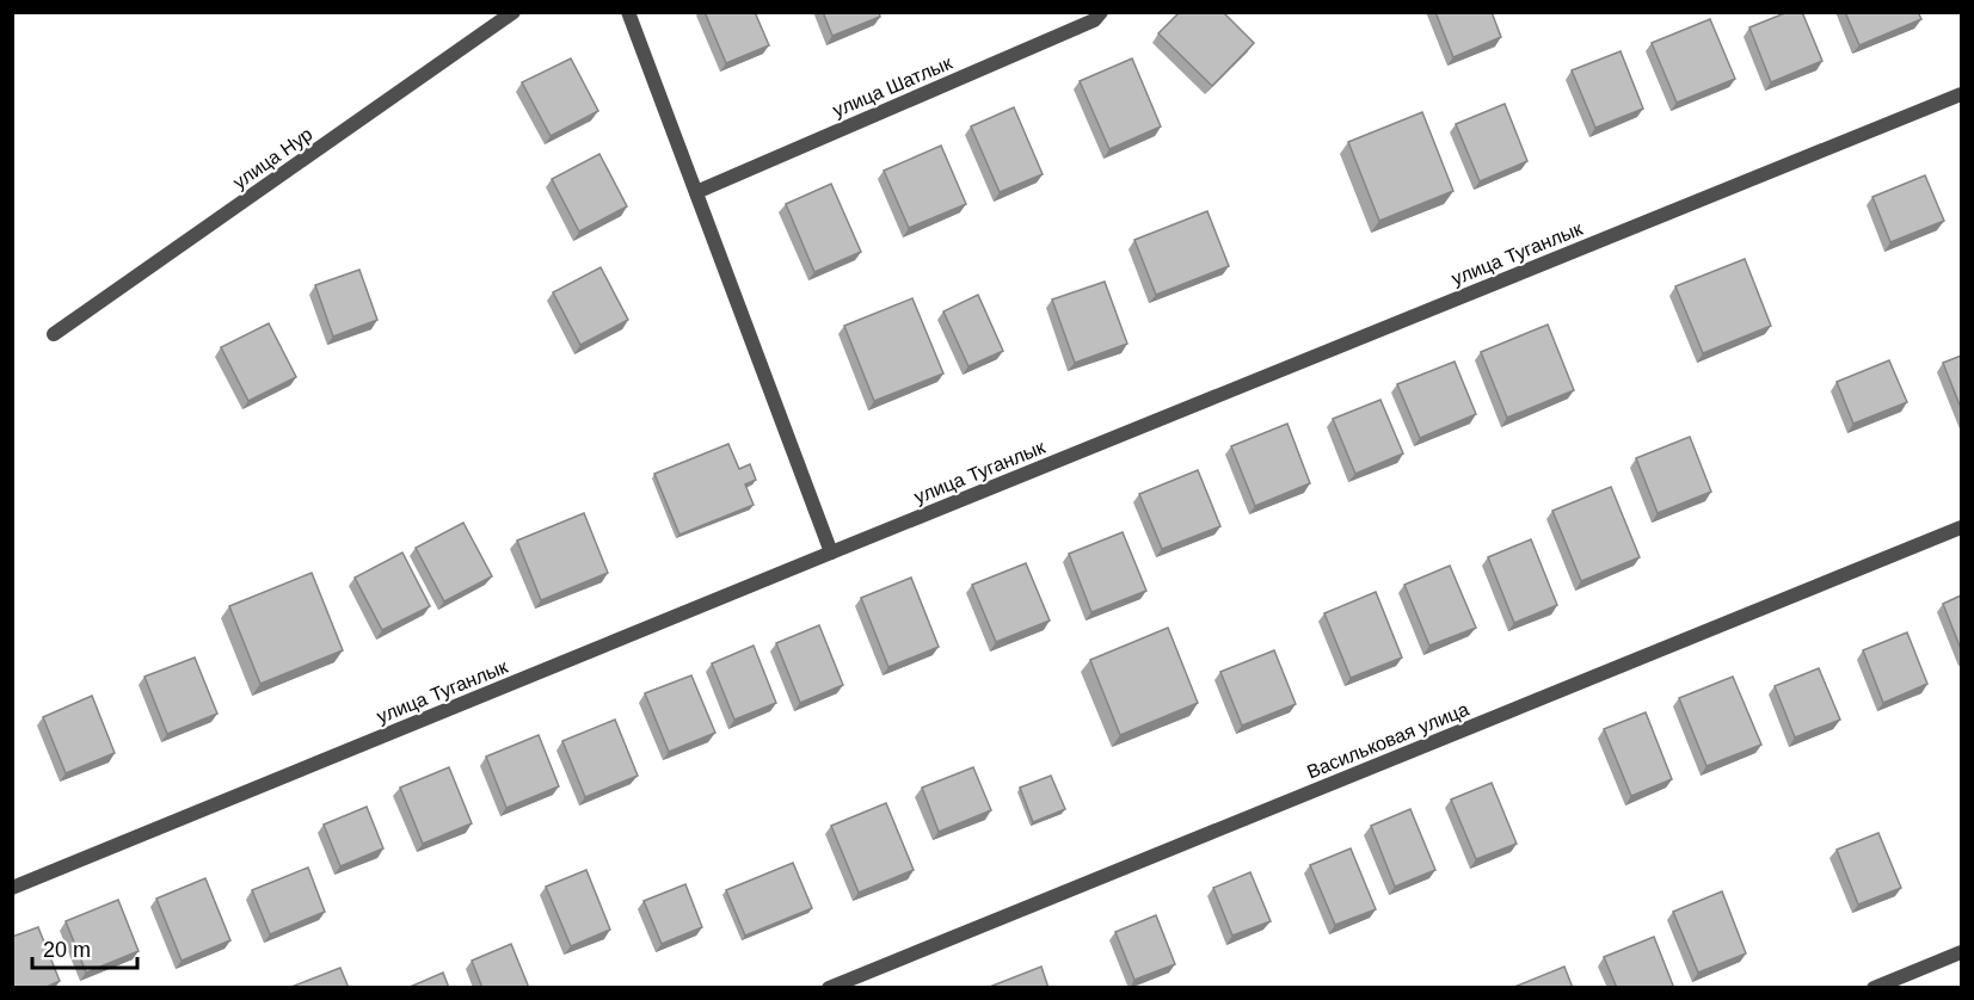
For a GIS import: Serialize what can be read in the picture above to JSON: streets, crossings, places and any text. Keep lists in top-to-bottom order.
{
  "streets": {
    "street": [
      "улица Шатлык",
      "улица Нур",
      "улица Туганлык",
      "Васильковая улица"
    ]
  },
  "scale_bar": "20 m"
}
